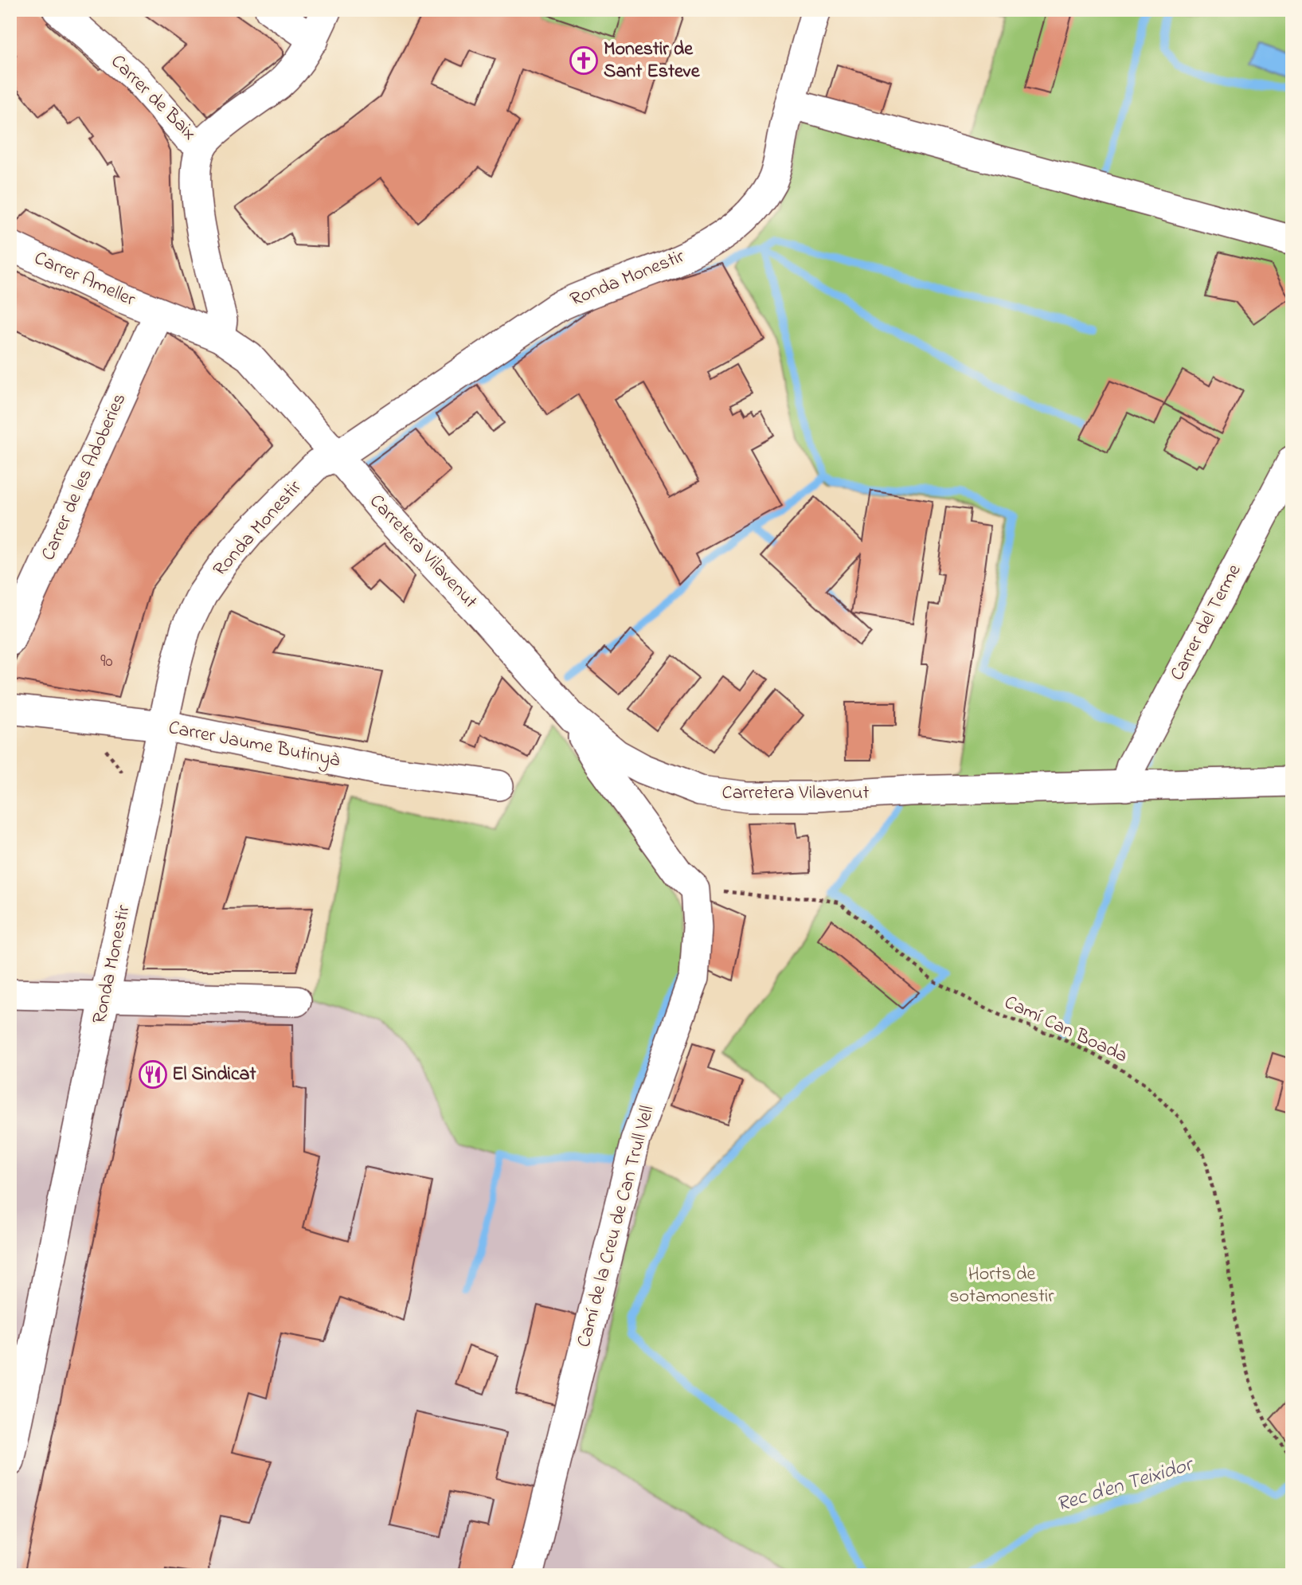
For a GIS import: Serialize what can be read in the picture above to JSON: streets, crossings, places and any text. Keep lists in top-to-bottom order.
{
  "streets": {
    "street": [
      "Carrer de Baix",
      "Ronda Monestir",
      "Carrer Ameller",
      "Carrer de les Adoberies",
      "Carretera Vilavenut",
      "Carrer del Terme",
      "Carrer Jaume Butinyà",
      "Camí de la Creu de Can Trull Vell"
    ],
    "path": ["Camí Can Boada"]
  },
  "crossings": [
    ["Carrer de Baix", "Carrer Ameller"],
    ["Carrer de Baix", "Carretera Vilavenut"],
    ["Ronda Monestir", "Carretera Vilavenut"],
    ["Ronda Monestir", "Carrer Jaume Butinyà"],
    ["Carrer Ameller", "Carrer de les Adoberies"],
    ["Carrer Ameller", "Carretera Vilavenut"],
    ["Carretera Vilavenut", "Carrer del Terme"],
    ["Camí Can Boada", "Camí de la Creu de Can Trull Vell"]
  ],
  "water": ["Rec d'en Teixidor"],
  "parks": ["Horts de sotamonestir"],
  "places": {
    "church": ["Monestir de Sant Esteve"],
    "restaurant": ["El Sindicat"]
  },
  "house_numbers": ["90"]
}
